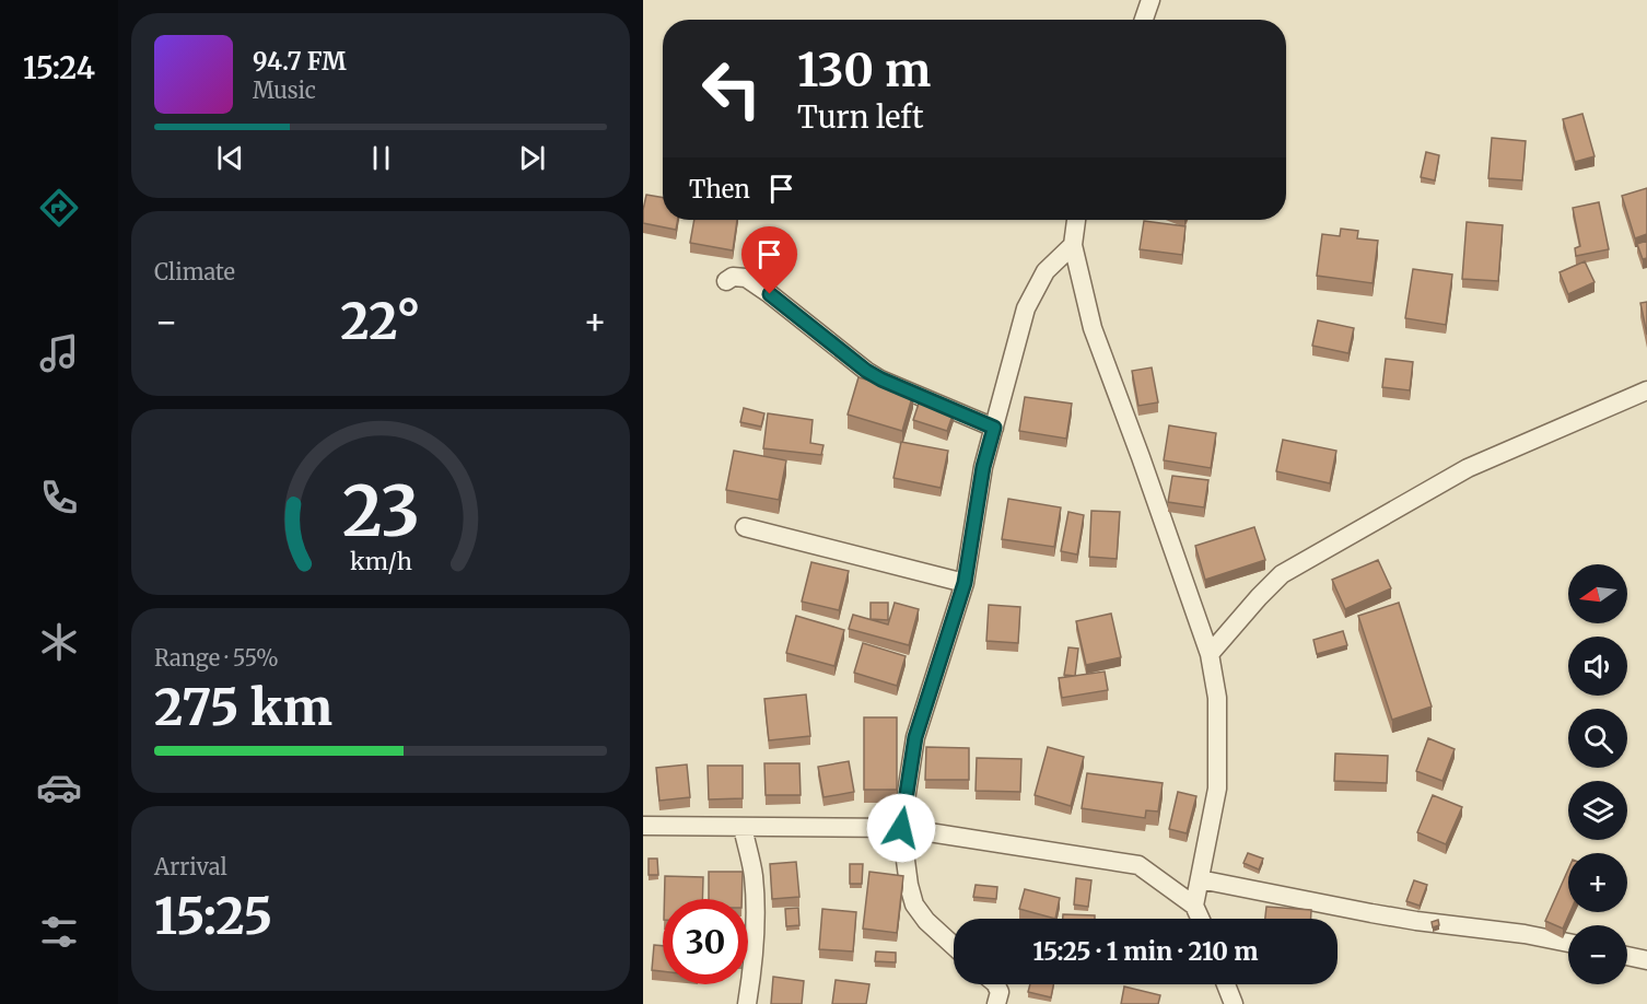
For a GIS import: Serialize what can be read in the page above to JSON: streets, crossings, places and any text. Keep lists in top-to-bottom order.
{
  "north": "left",
  "page": {
    "tabs": "15:24",
    "turn": ["130 m", "Turn left"],
    "song": ["94.7 FM", "Music"],
    "then": "Then",
    "tile": [
      "Climate",
      ["Range · 55%", "275 km"],
      ["Arrival", "15:25"]
    ],
    "heat": ["−", "22°", "+"],
    "map_buttons": ["+", "−"],
    "limit": "30",
    "trip": "15:25 · 1 min · 210 m",
    "gauge": ["23", "km/h"]
  }
}
